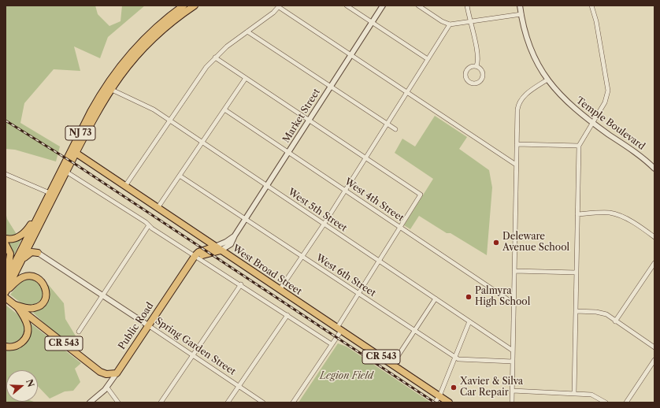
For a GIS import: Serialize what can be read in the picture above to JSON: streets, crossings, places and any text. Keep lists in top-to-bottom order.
{
  "streets": {
    "main road": [
      "NJ 73",
      "West Broad Street",
      "Public Road",
      "CR 543"
    ],
    "street": [
      "Market Street",
      "Temple Boulevard",
      "West 4th Street",
      "West 5th Street",
      "West 6th Street",
      "Spring Garden Street"
    ]
  },
  "crossings": [
    ["Market Street", "West 4th Street"],
    ["Market Street", "West 5th Street"],
    ["Market Street", "West Broad Street"],
    ["Market Street", "West 6th Street"],
    ["Market Street", "Public Road"],
    ["NJ 73", "West 5th Street"],
    ["NJ 73", "West Broad Street"],
    ["West Broad Street", "Public Road"],
    ["Public Road", "CR 543"],
    ["Public Road", "Spring Garden Street"]
  ],
  "parks": ["Legion Field"],
  "places": ["Deleware Avenue School", "Palmyra High School", "Xavier & Silva Car Repair"],
  "north": "right"
}
